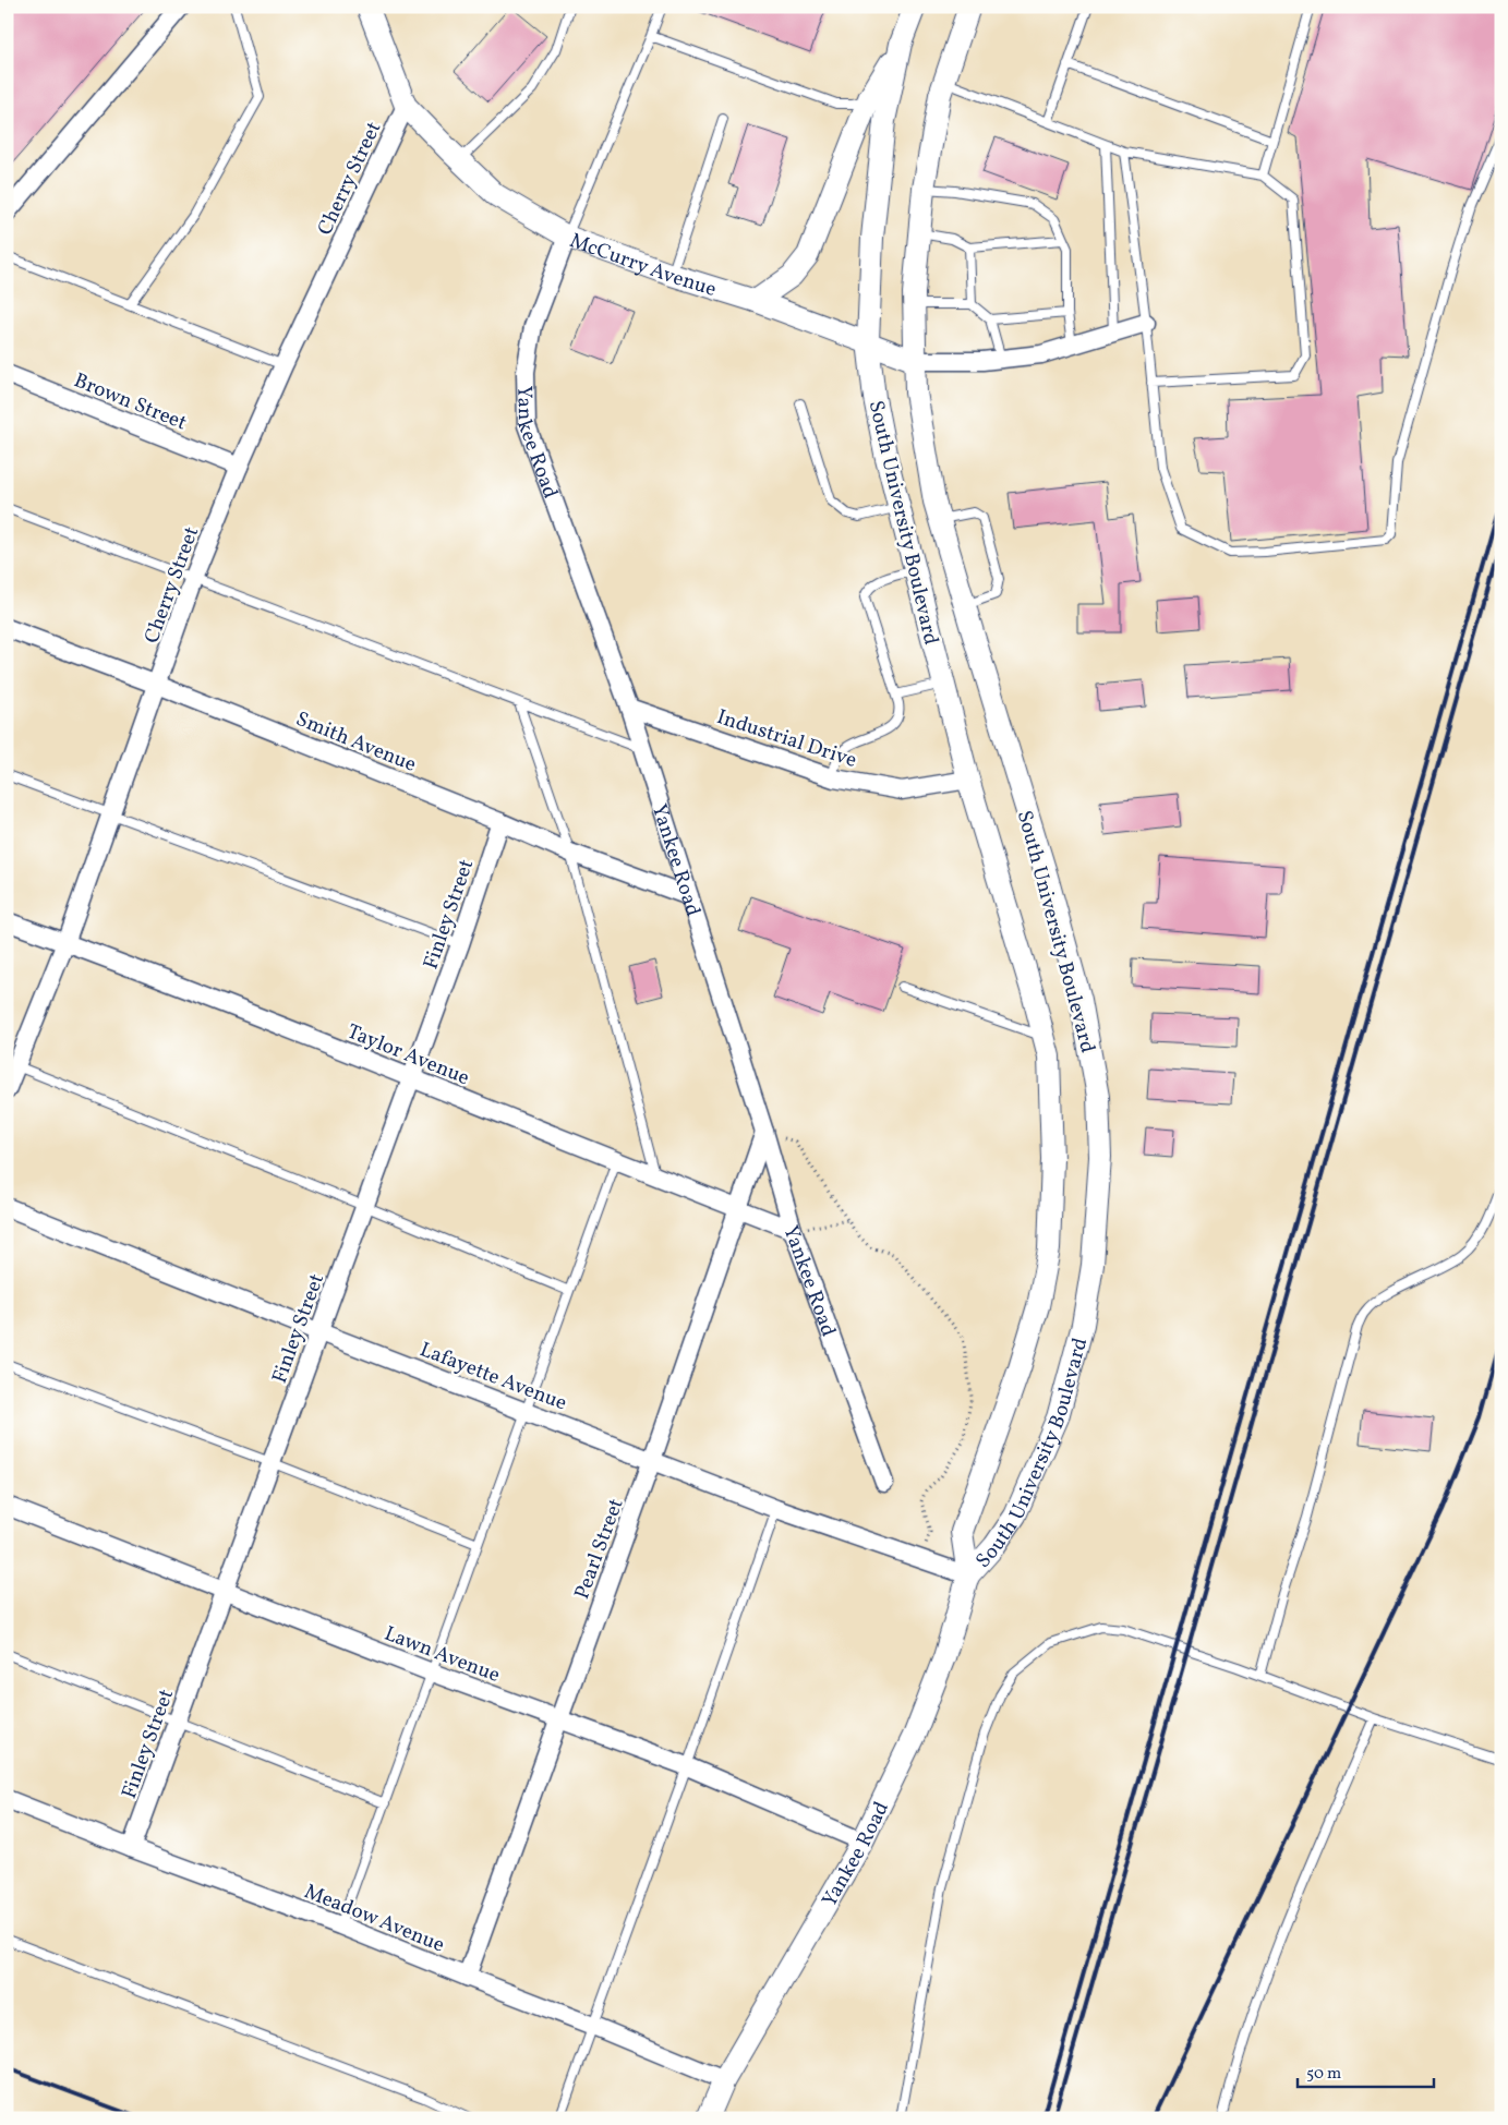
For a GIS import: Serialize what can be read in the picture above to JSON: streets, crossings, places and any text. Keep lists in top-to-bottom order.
{
  "streets": {
    "street": [
      "Cherry Street",
      "McCurry Avenue",
      "Brown Street",
      "Yankee Road",
      "South University Boulevard",
      "Industrial Drive",
      "Smith Avenue",
      "Finley Street",
      "Taylor Avenue",
      "Lafayette Avenue",
      "Pearl Street",
      "Lawn Avenue",
      "Meadow Avenue"
    ]
  },
  "crossings": [
    ["Cherry Street", "McCurry Avenue"],
    ["Cherry Street", "Brown Street"],
    ["Cherry Street", "Smith Avenue"],
    ["Cherry Street", "Taylor Avenue"],
    ["McCurry Avenue", "Yankee Road"],
    ["McCurry Avenue", "South University Boulevard"],
    ["Yankee Road", "South University Boulevard"],
    ["Yankee Road", "Industrial Drive"],
    ["Yankee Road", "Smith Avenue"],
    ["Yankee Road", "Taylor Avenue"],
    ["Yankee Road", "Lafayette Avenue"],
    ["Yankee Road", "Pearl Street"],
    ["Yankee Road", "Lawn Avenue"],
    ["Yankee Road", "Meadow Avenue"],
    ["South University Boulevard", "Industrial Drive"],
    ["South University Boulevard", "Lafayette Avenue"],
    ["Smith Avenue", "Finley Street"],
    ["Finley Street", "Taylor Avenue"],
    ["Finley Street", "Lafayette Avenue"],
    ["Finley Street", "Lawn Avenue"],
    ["Finley Street", "Meadow Avenue"],
    ["Taylor Avenue", "Pearl Street"],
    ["Lafayette Avenue", "Pearl Street"],
    ["Pearl Street", "Lawn Avenue"],
    ["Pearl Street", "Meadow Avenue"]
  ],
  "scale_bar": "50 m"
}
